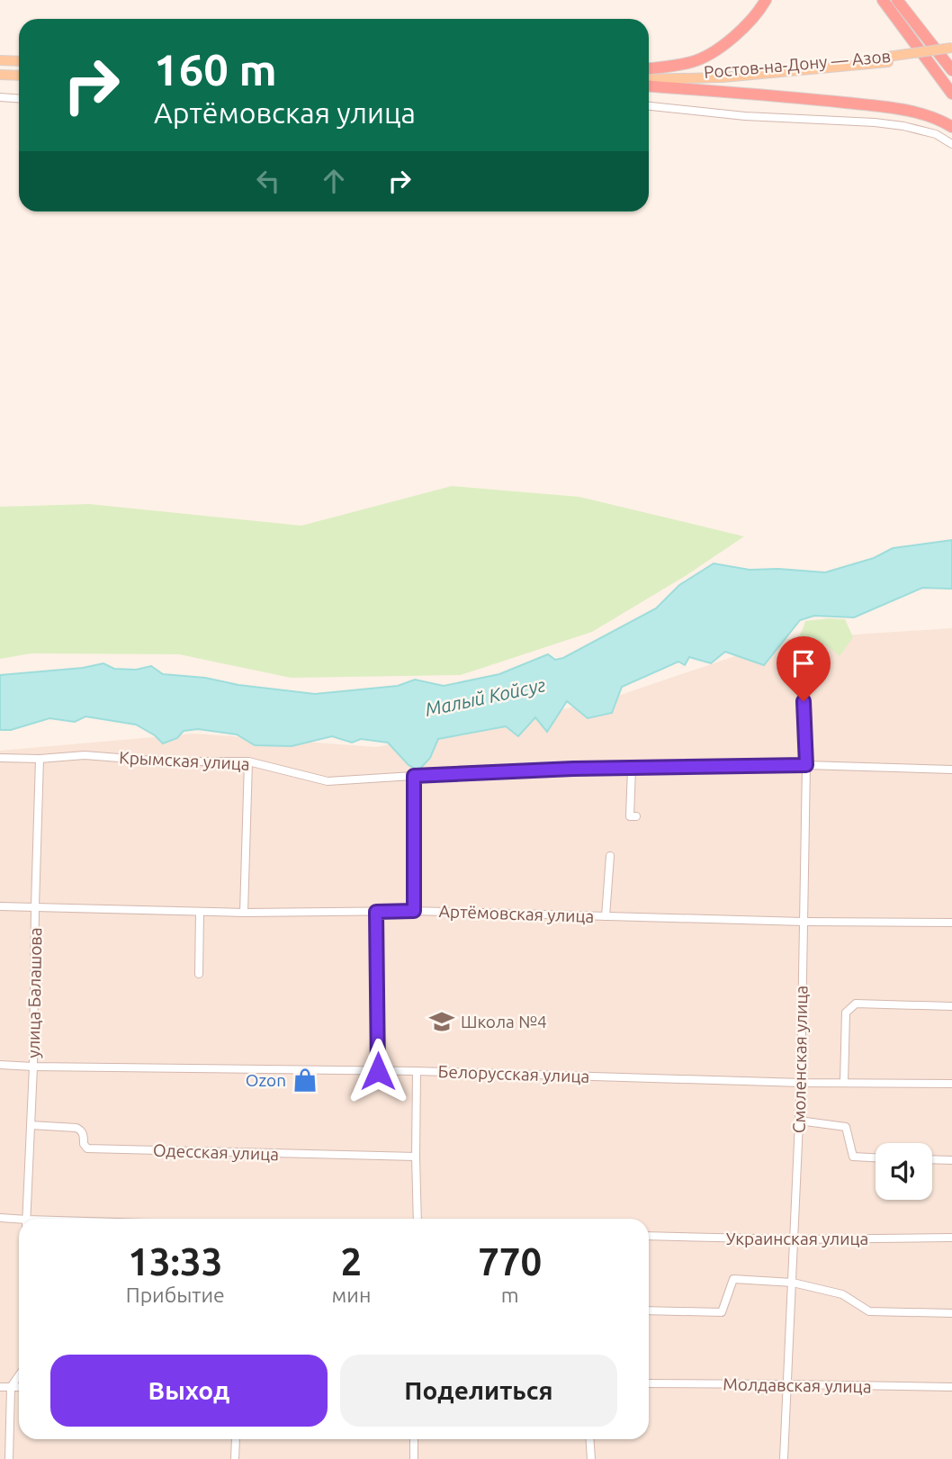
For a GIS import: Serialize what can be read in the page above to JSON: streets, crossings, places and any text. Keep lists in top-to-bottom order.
{
  "streets": {
    "main road": ["Ростов-на-Дону — Азов"],
    "street": [
      "Крымская улица",
      "Артёмовская улица",
      "улица Балашова",
      "Смоленская улица",
      "Белорусская улица",
      "Одесская улица",
      "Украинская улица",
      "Молдавская улица"
    ]
  },
  "crossings": [
    ["Крымская улица", "улица Балашова"],
    ["Крымская улица", "Смоленская улица"],
    ["Артёмовская улица", "улица Балашова"],
    ["Артёмовская улица", "Смоленская улица"],
    ["улица Балашова", "Белорусская улица"],
    ["улица Балашова", "Одесская улица"],
    ["Смоленская улица", "Белорусская улица"],
    ["Смоленская улица", "Украинская улица"],
    ["Смоленская улица", "Молдавская улица"]
  ],
  "water": ["Малый Койсуг"],
  "places": {
    "school or university": ["Школа №4"],
    "shop": ["Ozon"]
  },
  "page": {
    "turn": ["160 m", "Артёмовская улица"],
    "eta": [
      "13:33",
      "Прибытие",
      "2",
      "мин",
      "770",
      "m"
    ],
    "buttons": ["Выход", "Поделиться"]
  }
}
